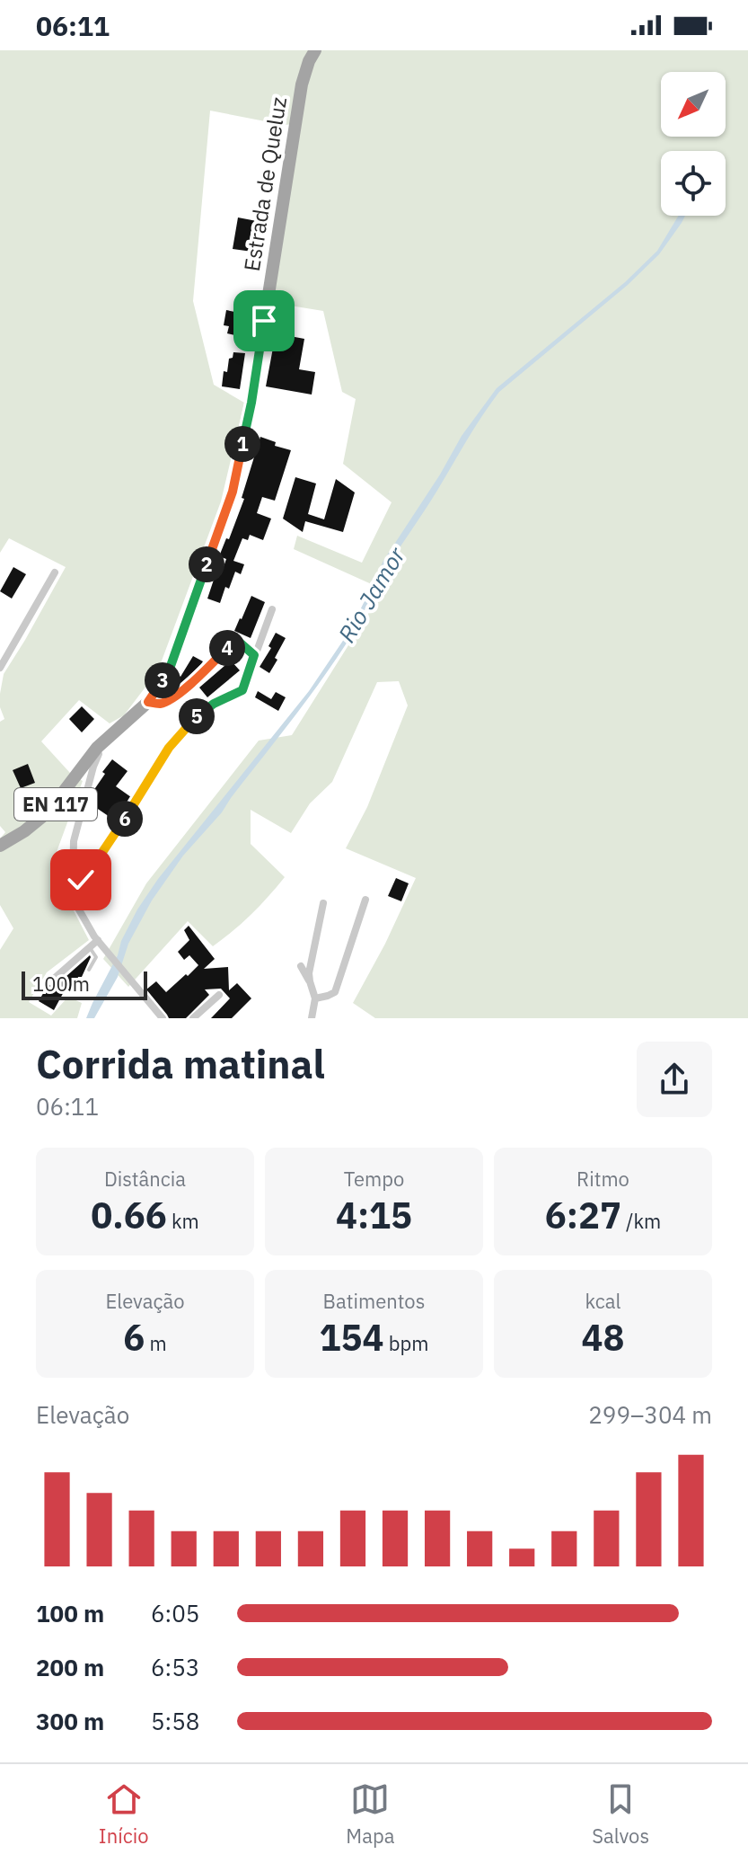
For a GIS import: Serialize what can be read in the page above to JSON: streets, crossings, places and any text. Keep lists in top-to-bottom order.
{
  "streets": {
    "main road": ["Estrada de Queluz", "EN 117"]
  },
  "water": ["Rio Jamor"],
  "scale_bar": "100 m",
  "north": "bottom left",
  "page": {
    "status": "06:11",
    "pins": [
      "1",
      "2",
      "4",
      "3",
      "5",
      "6"
    ],
    "scale": "100 m",
    "heading": ["Corrida matinal", "06:11"],
    "stats": [
      ["Distância", "0.66 km"],
      ["Tempo", "4:15"],
      ["Ritmo", "6:27 /km"],
      ["Elevação", "6 m"],
      ["Batimentos", "154 bpm"],
      ["kcal", "48"]
    ],
    "chart": ["Elevação", "299–304 m"],
    "list": [
      {
        "name": "100 m",
        "note": "6:05"
      },
      {
        "name": "200 m",
        "note": "6:53"
      },
      {
        "name": "300 m",
        "note": "5:58"
      }
    ],
    "tabs": ["Início", "Mapa", "Salvos"]
  }
}
